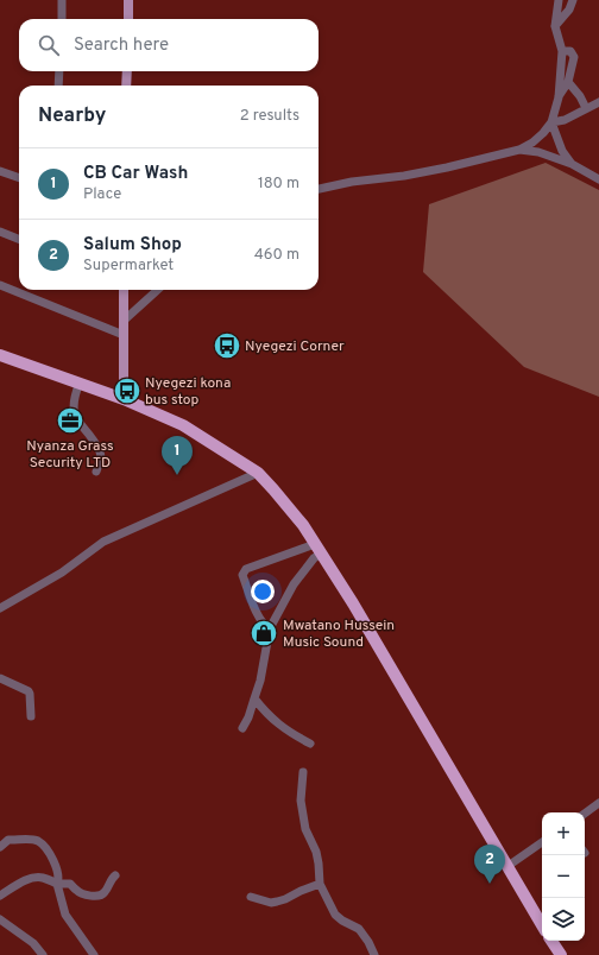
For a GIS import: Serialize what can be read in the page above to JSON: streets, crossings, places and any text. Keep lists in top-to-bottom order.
{
  "places": {
    "bus stop": ["Nyegezi Corner", "Nyegezi kona bus stop"],
    "office": ["Nyanza Grass Security LTD"],
    "shop": ["Mwatano Hussein Music Sound"]
  },
  "page": {
    "search": "Search here",
    "heading": ["Nearby", "2 results"],
    "list": [
      {
        "mark": "1",
        "name": "CB Car Wash",
        "note": "Place",
        "value": "180 m"
      },
      {
        "mark": "2",
        "name": "Salum Shop",
        "note": "Supermarket",
        "value": "460 m"
      }
    ],
    "pins": ["1", "2"],
    "map_buttons": ["+", "−"]
  }
}
